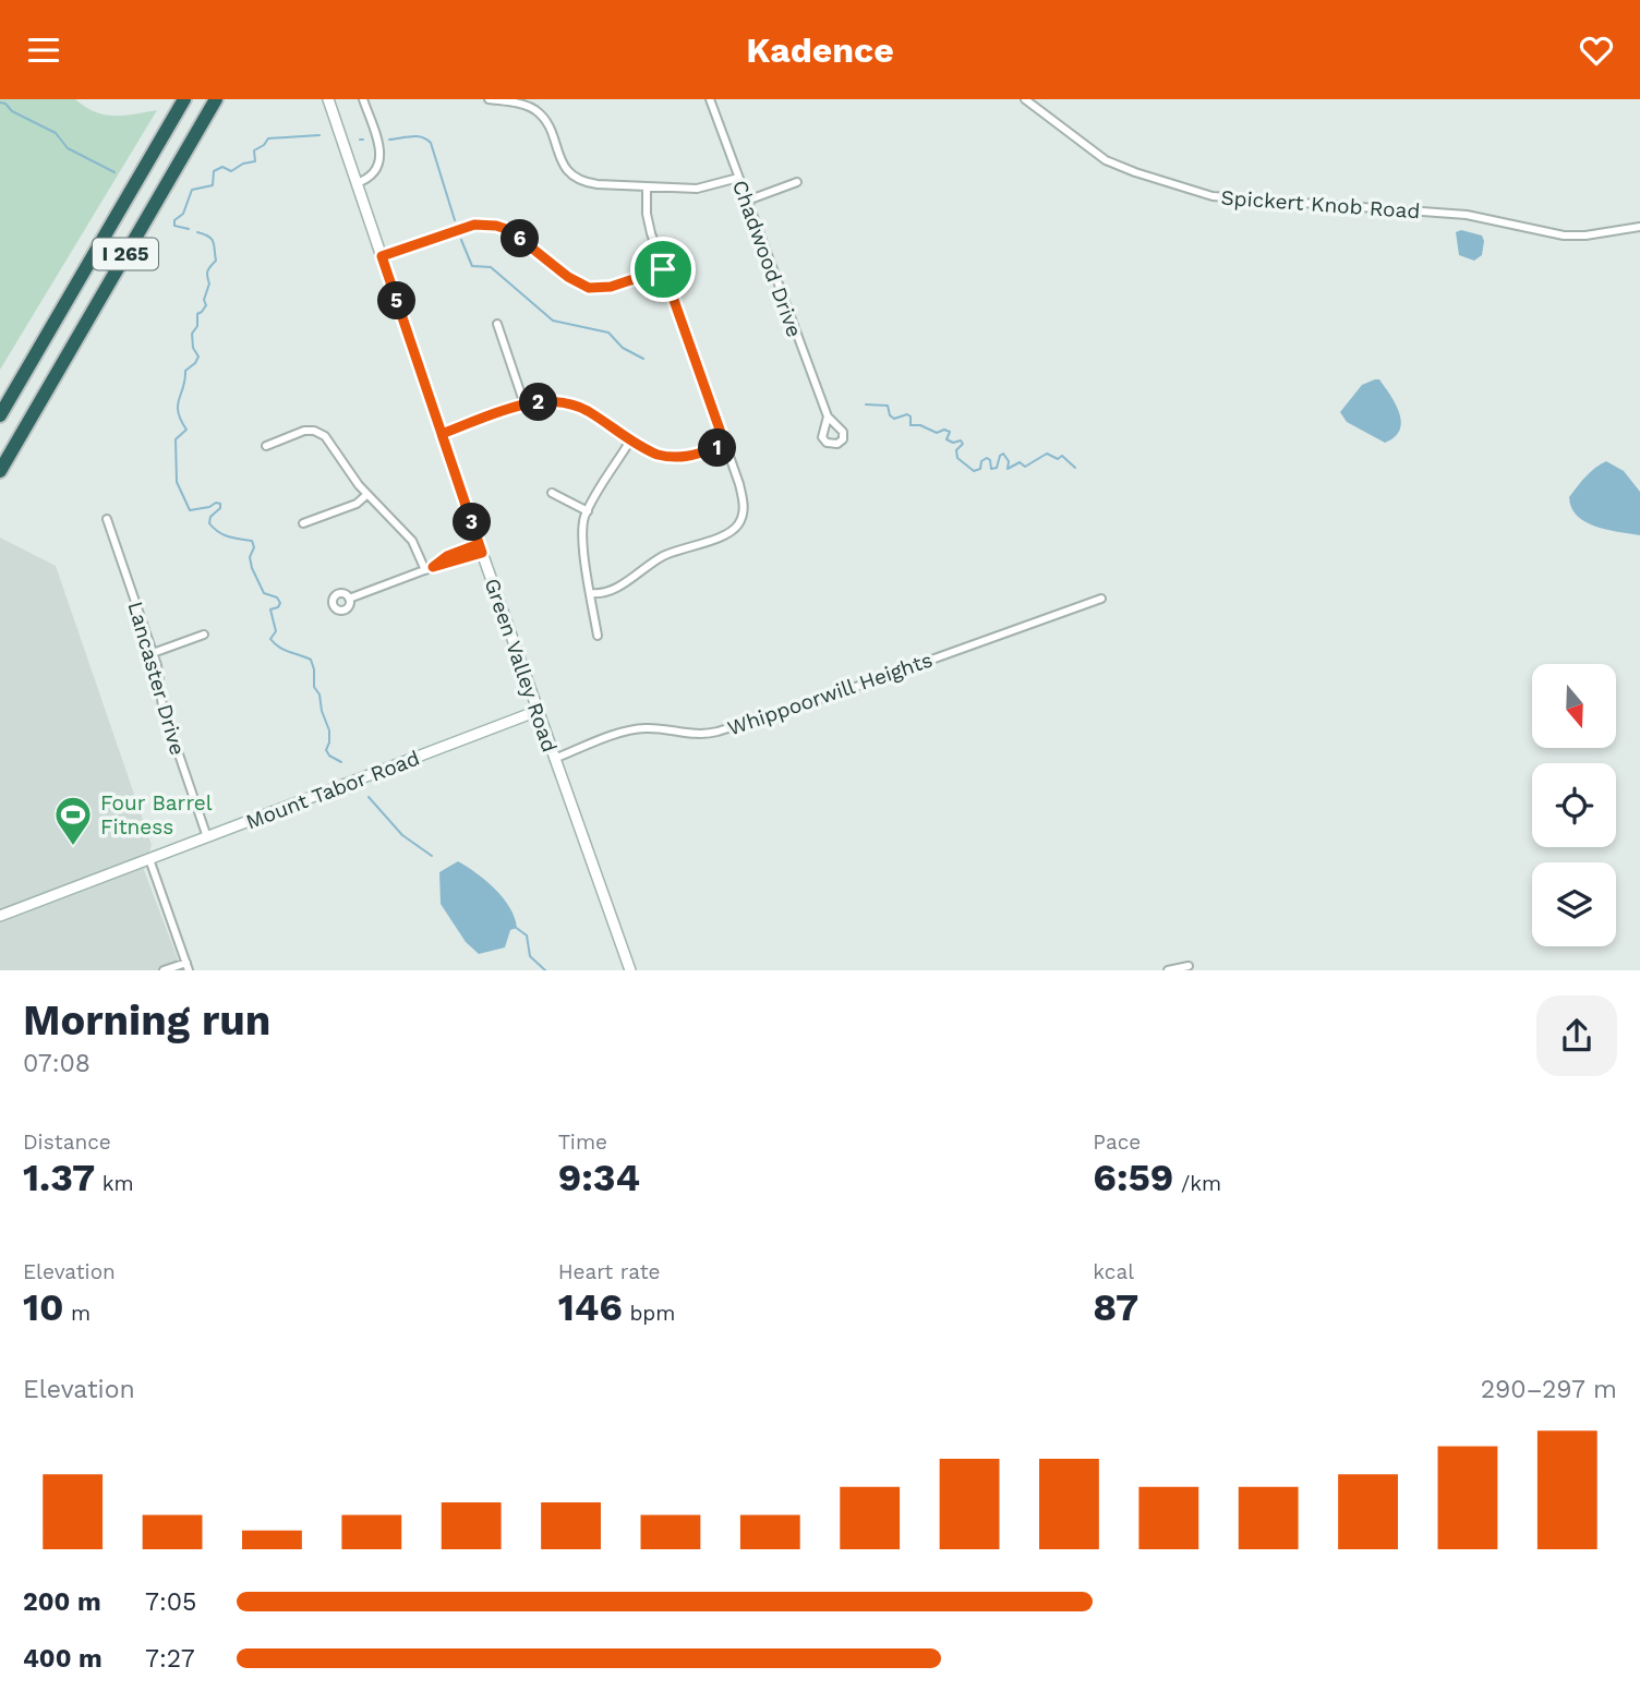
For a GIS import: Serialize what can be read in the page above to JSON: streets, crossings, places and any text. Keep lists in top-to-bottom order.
{
  "streets": {
    "highway": ["I 265"],
    "street": [
      "Spickert Knob Road",
      "Chadwood Drive",
      "Green Valley Road",
      "Lancaster Drive",
      "Whippoorwill Heights",
      "Mount Tabor Road"
    ]
  },
  "crossings": [
    ["Green Valley Road", "Whippoorwill Heights"],
    ["Green Valley Road", "Mount Tabor Road"],
    ["Lancaster Drive", "Mount Tabor Road"]
  ],
  "places": {
    "sports": ["Four Barrel Fitness"]
  },
  "north": "bottom",
  "page": {
    "header": "Kadence",
    "pins": [
      "6",
      "5",
      "2",
      "1",
      "3"
    ],
    "heading": ["Morning run", "07:08"],
    "stats": [
      ["Distance", "1.37 km"],
      ["Time", "9:34"],
      ["Pace", "6:59 /km"],
      ["Elevation", "10 m"],
      ["Heart rate", "146 bpm"],
      ["kcal", "87"]
    ],
    "chart": ["Elevation", "290–297 m"],
    "list": [
      {
        "name": "200 m",
        "note": "7:05"
      },
      {
        "name": "400 m",
        "note": "7:27"
      }
    ]
  }
}
